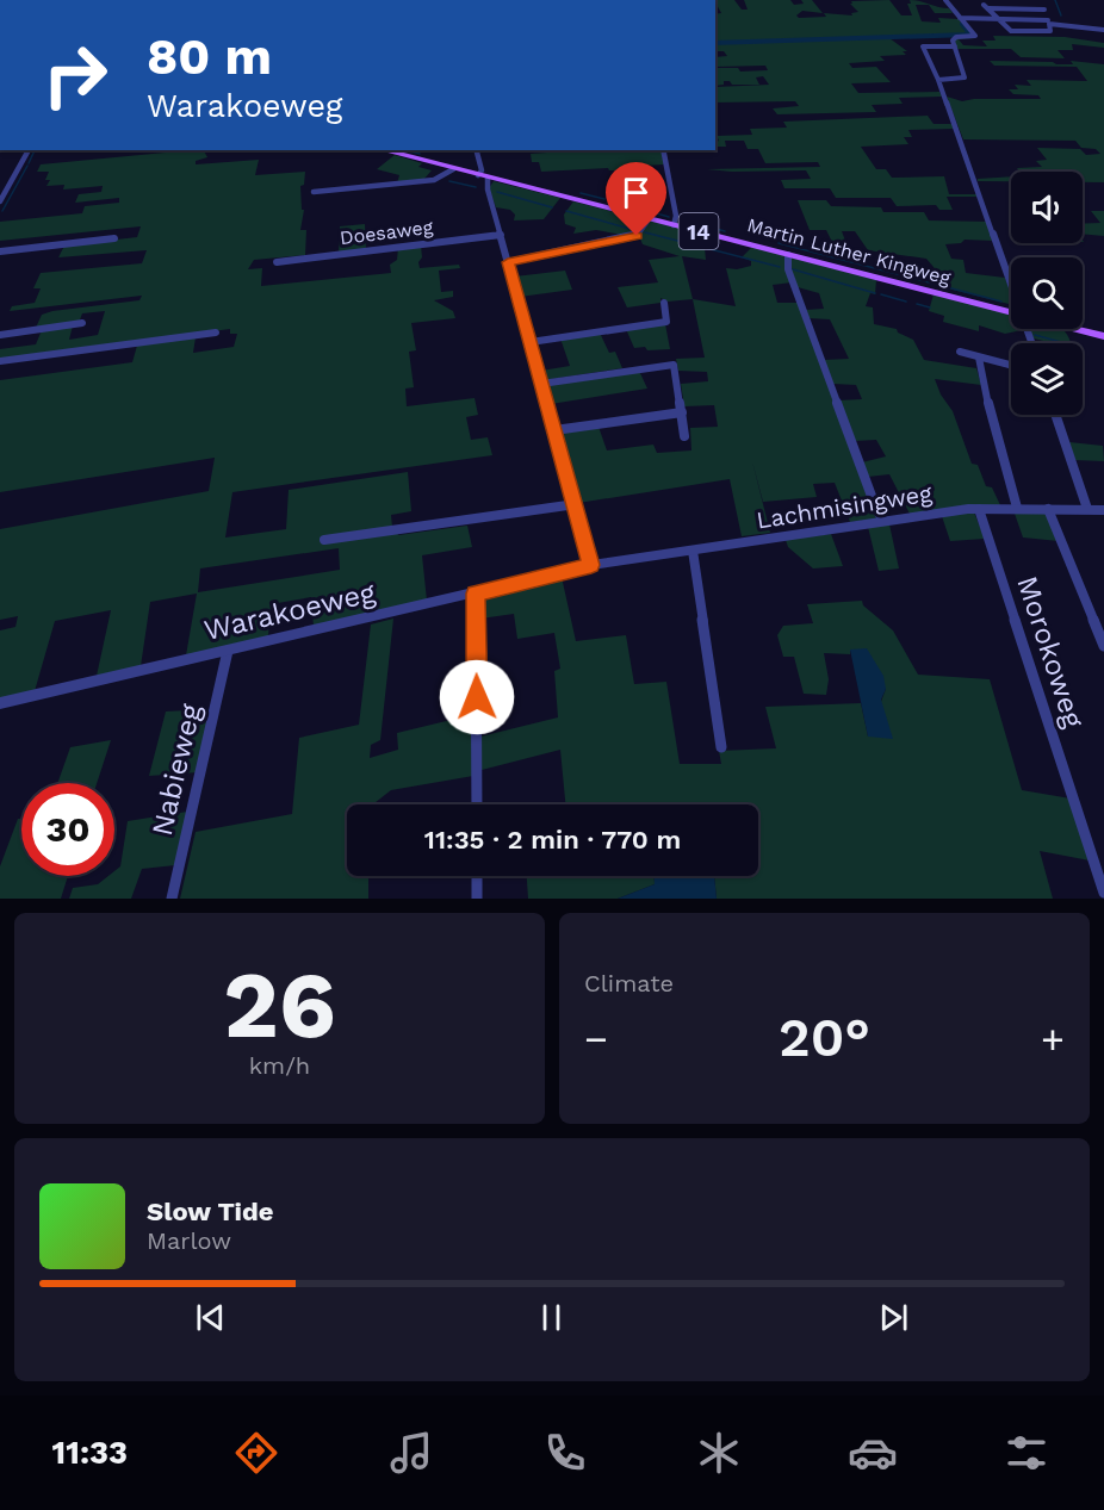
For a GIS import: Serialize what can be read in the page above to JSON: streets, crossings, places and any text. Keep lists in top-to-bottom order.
{
  "streets": {
    "main road": ["14", "Martin Luther Kingweg"],
    "street": [
      "Doesaweg",
      "Lachmisingweg",
      "Warakoeweg",
      "Morokoweg",
      "Nabieweg"
    ]
  },
  "crossings": [
    ["Lachmisingweg", "Warakoeweg"],
    ["Lachmisingweg", "Morokoweg"],
    ["Warakoeweg", "Nabieweg"]
  ],
  "page": {
    "turn": ["80 m", "Warakoeweg"],
    "limit": "30",
    "trip": "11:35 · 2 min · 770 m",
    "tile": [
      ["26", "km/h"],
      "Climate"
    ],
    "heat": ["−", "20°", "+"],
    "song": ["Slow Tide", "Marlow"],
    "tabs": "11:33"
  }
}
